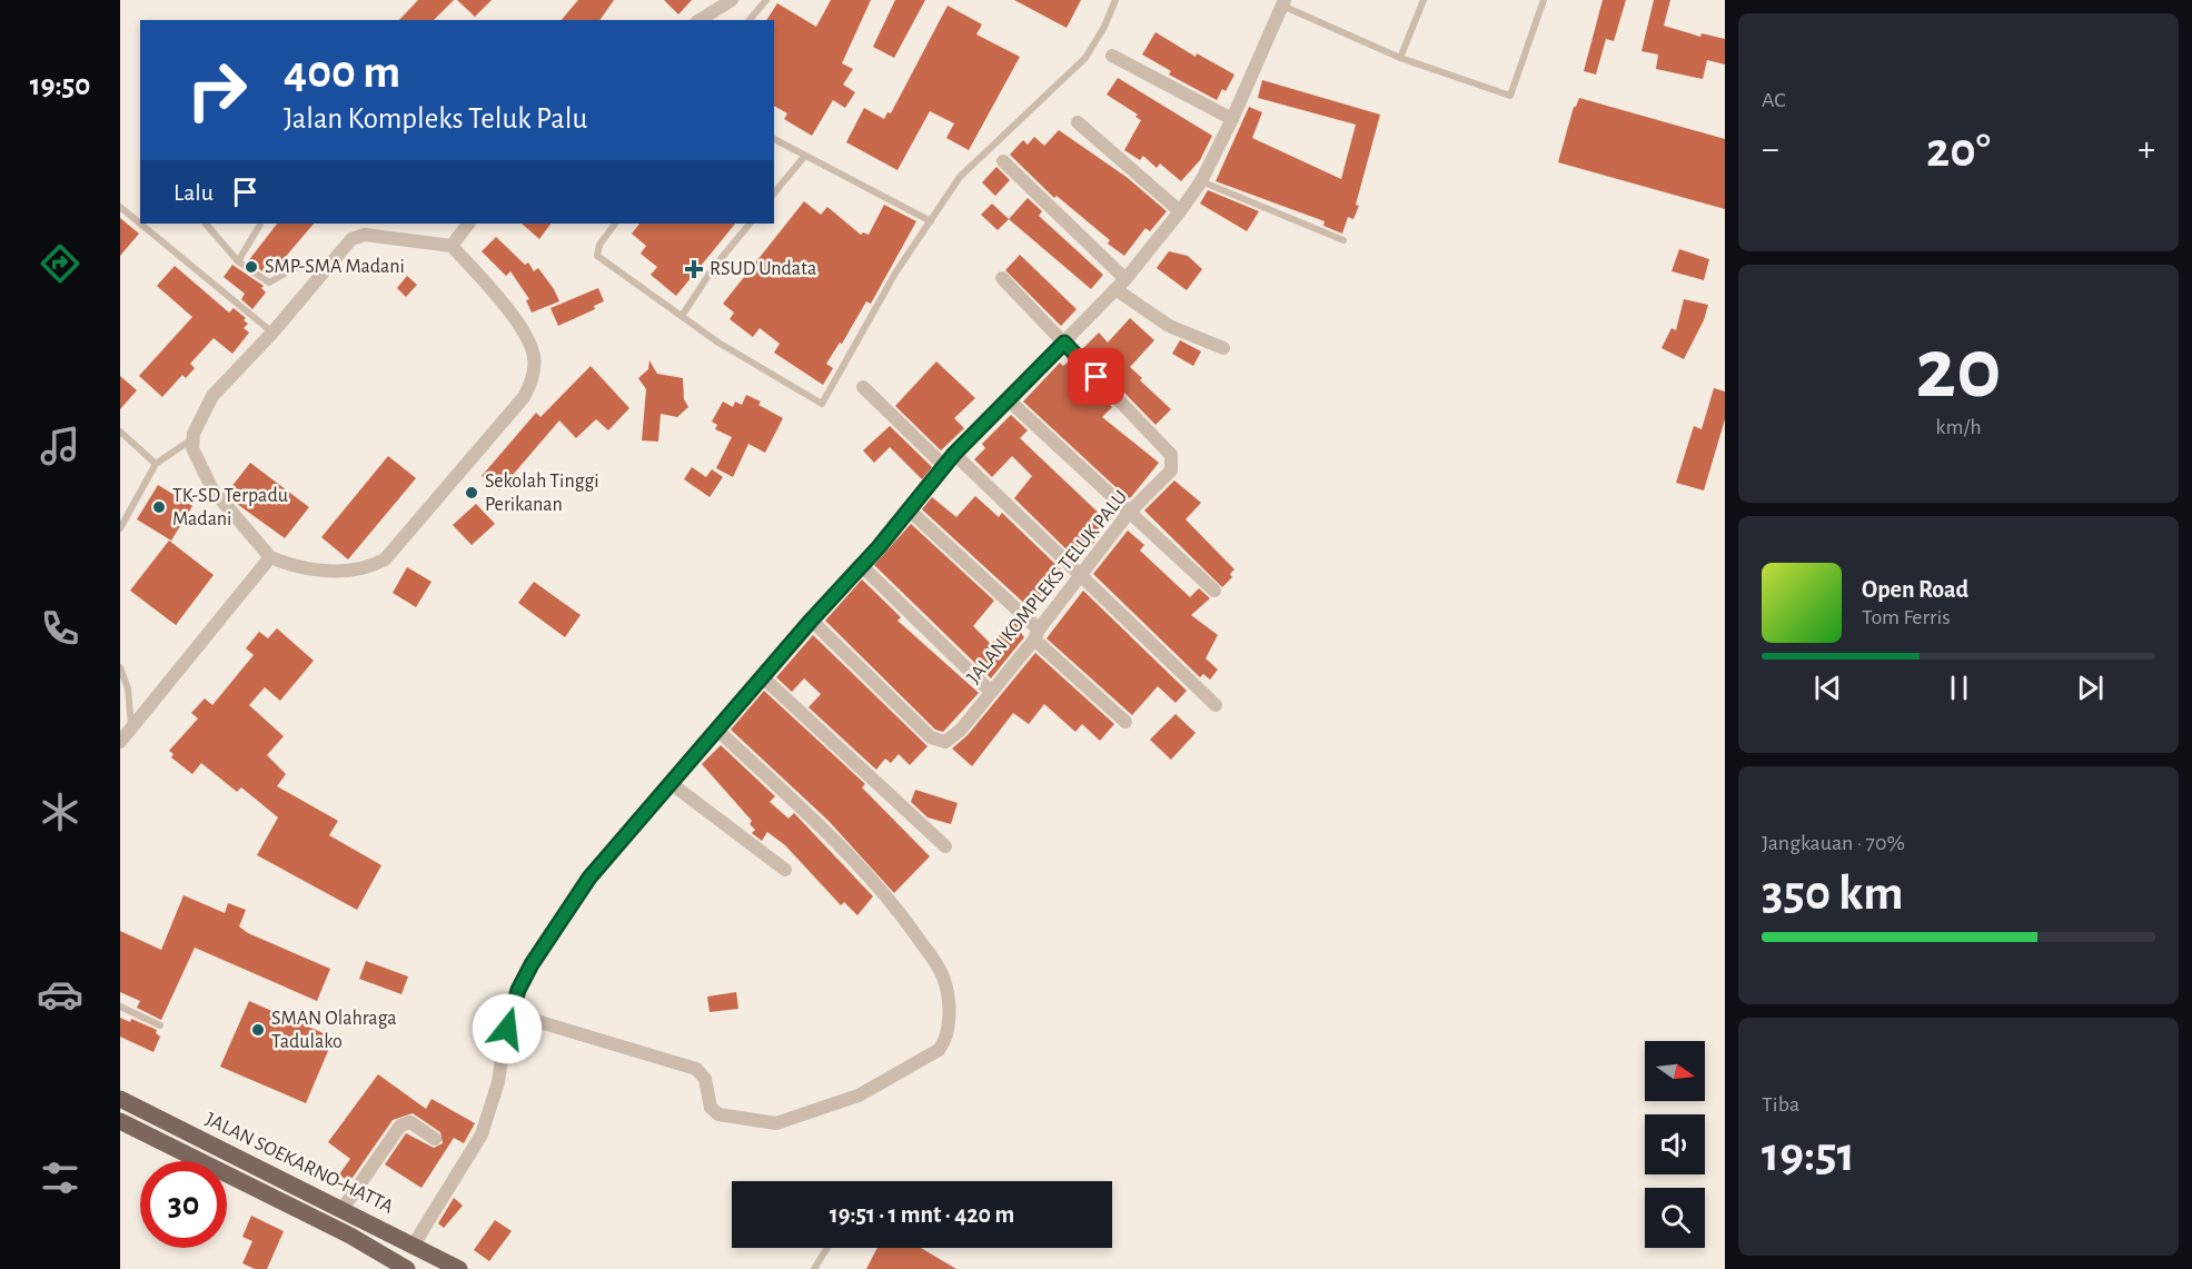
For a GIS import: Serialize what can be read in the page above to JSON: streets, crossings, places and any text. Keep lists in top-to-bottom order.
{
  "streets": {
    "main road": ["JALAN SOEKARNO-HATTA"],
    "street": ["JALAN KOMPLEKS TELUK PALU"]
  },
  "places": {
    "other": [
      "SMP-SMA Madani",
      "Sekolah Tinggi Perikanan",
      "TK-SD Terpadu Madani",
      "SMAN Olahraga Tadulako"
    ],
    "health": ["RSUD Undata"]
  },
  "north": "right",
  "page": {
    "tabs": "19:50",
    "tile": [
      "AC",
      ["20", "km/h"],
      ["Jangkauan · 70%", "350 km"],
      ["Tiba", "19:51"]
    ],
    "turn": ["400 m", "Jalan Kompleks Teluk Palu"],
    "heat": ["−", "20°", "+"],
    "then": "Lalu",
    "song": ["Open Road", "Tom Ferris"],
    "limit": "30",
    "trip": "19:51 · 1 mnt · 420 m"
  }
}
